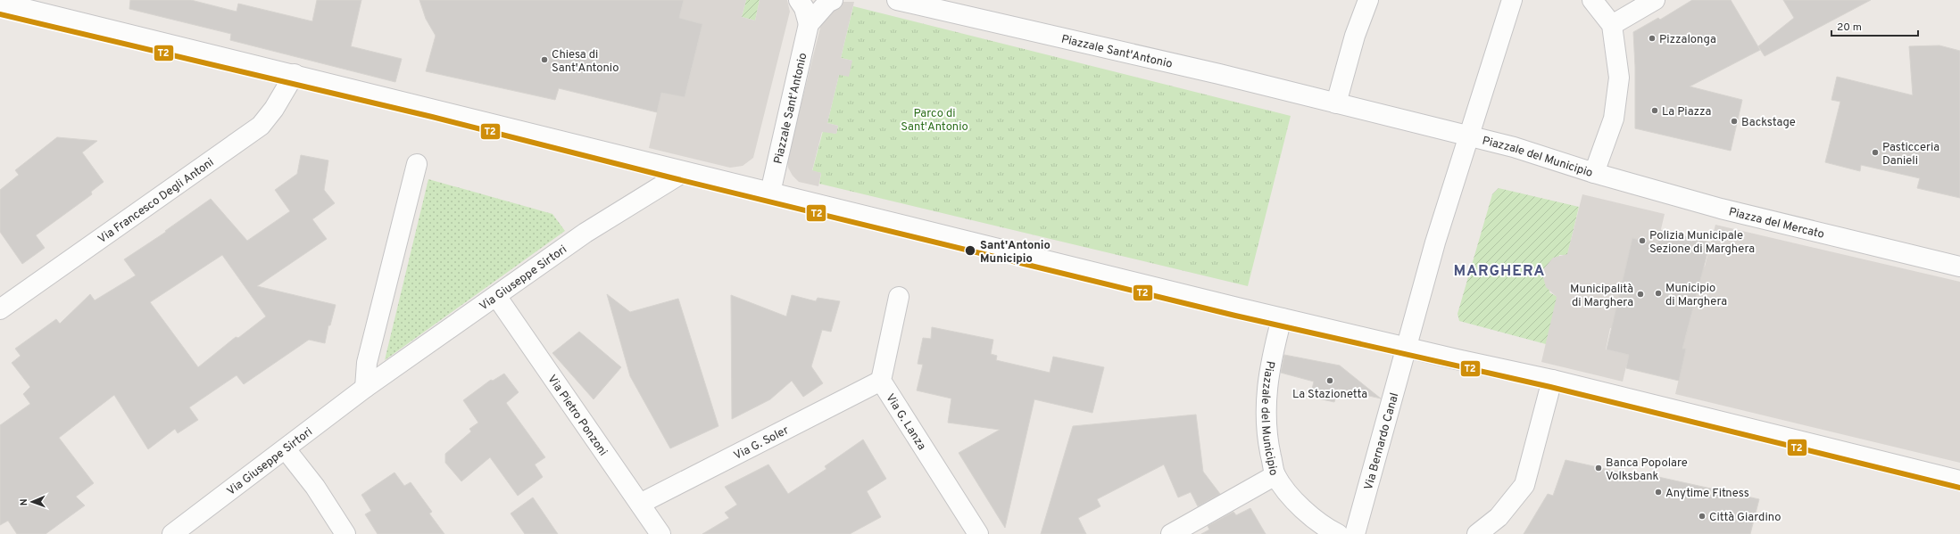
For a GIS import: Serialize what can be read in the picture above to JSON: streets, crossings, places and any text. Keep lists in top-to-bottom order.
{
  "streets": {
    "street": [
      "Piazzale Sant'Antonio",
      "Piazzale del Municipio",
      "Via Francesco Degli Antoni",
      "Piazza del Mercato",
      "Via Giuseppe Sirtori",
      "Via Pietro Ponzoni",
      "Via G. Lanza",
      "Via Bernardo Canal",
      "Via G. Soler"
    ]
  },
  "crossings": [
    ["Piazzale Sant'Antonio", "Piazzale del Municipio"],
    ["Piazzale del Municipio", "Piazza del Mercato"],
    ["Piazzale del Municipio", "Via Bernardo Canal"],
    ["Via Giuseppe Sirtori", "Via Pietro Ponzoni"],
    ["Via Pietro Ponzoni", "Via G. Soler"],
    ["Via G. Lanza", "Via G. Soler"]
  ],
  "districts": ["MARGHERA"],
  "parks": ["Parco di Sant'Antonio"],
  "places": [
    "Pizzalonga",
    "Chiesa di Sant'Antonio",
    "La Piazza",
    "Backstage",
    "Pasticceria Danieli",
    "Polizia Municipale Sezione di Marghera",
    "Sant'Antonio Municipio",
    "Municipio di Marghera",
    "Municipalità di Marghera",
    "La Stazionetta",
    "Banca Popolare Volksbank",
    "Anytime Fitness",
    "Città Giardino"
  ],
  "lines": ["transit line T2"],
  "scale_bar": "20 m",
  "north": "left"
}
